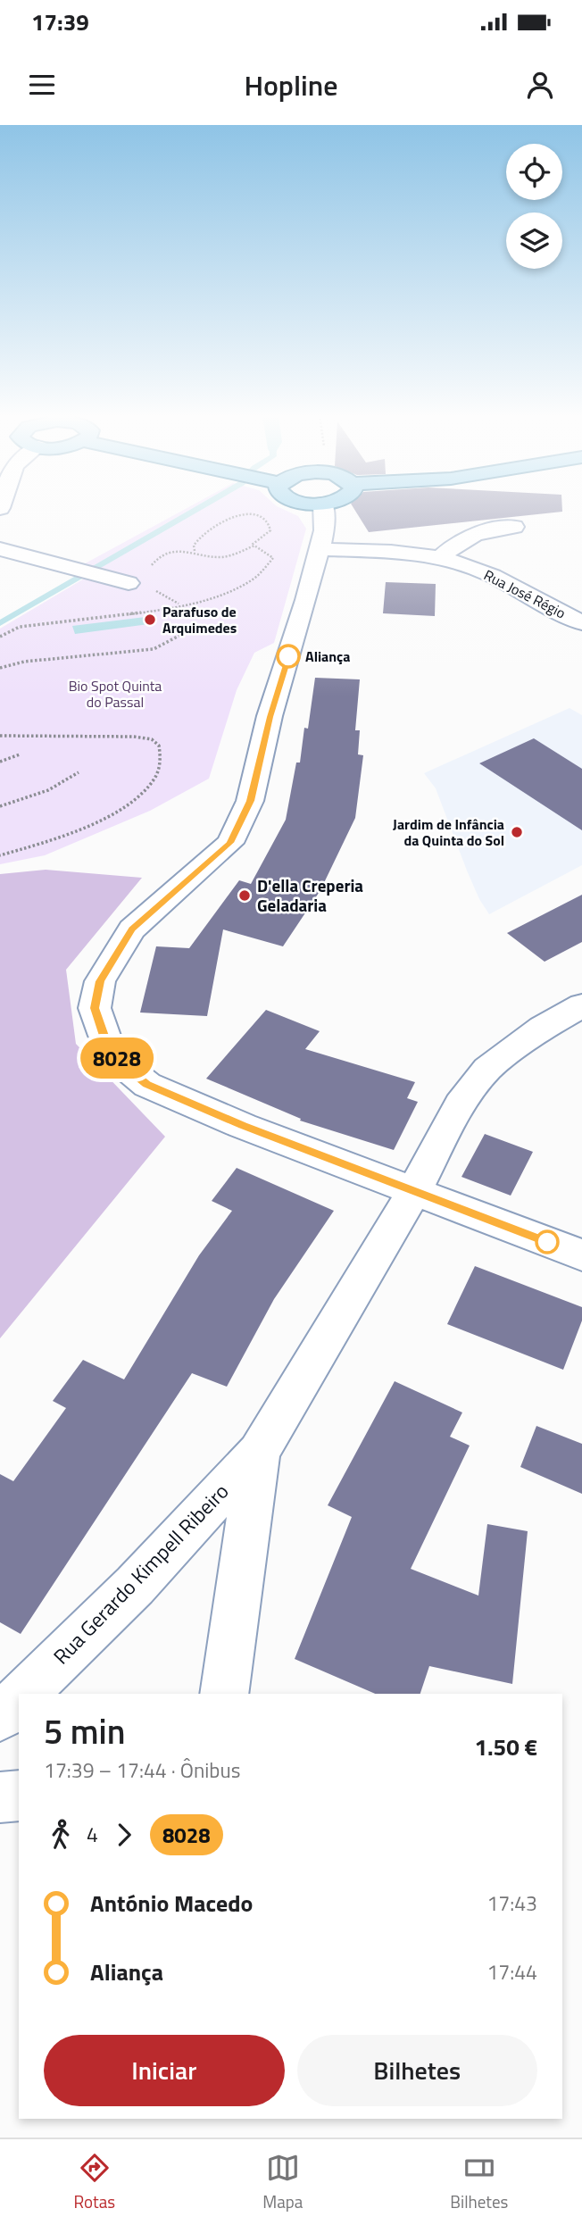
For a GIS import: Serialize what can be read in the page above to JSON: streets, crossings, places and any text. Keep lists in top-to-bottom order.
{
  "streets": {
    "street": ["Rua José Régio", "Rua Gerardo Kimpell Ribeiro"]
  },
  "parks": ["Bio Spot Quinta do Passal"],
  "places": [
    "Parafuso de Arquimedes",
    "Aliança",
    "Jardim de Infância da Quinta do Sol",
    "D'ella Creperia Geladaria"
  ],
  "lines": ["bus line 8028"],
  "page": {
    "status": "17:39",
    "header": "Hopline",
    "on_map": "8028",
    "heading": ["5 min", "17:39 – 17:44 · Ônibus", "1.50 €"],
    "legs": ["4", "8028"],
    "list": [
      {
        "name": "António Macedo",
        "value": "17:43"
      },
      {
        "name": "Aliança",
        "value": "17:44"
      }
    ],
    "buttons": ["Iniciar", "Bilhetes"],
    "tabs": ["Rotas", "Mapa", "Bilhetes"]
  }
}
